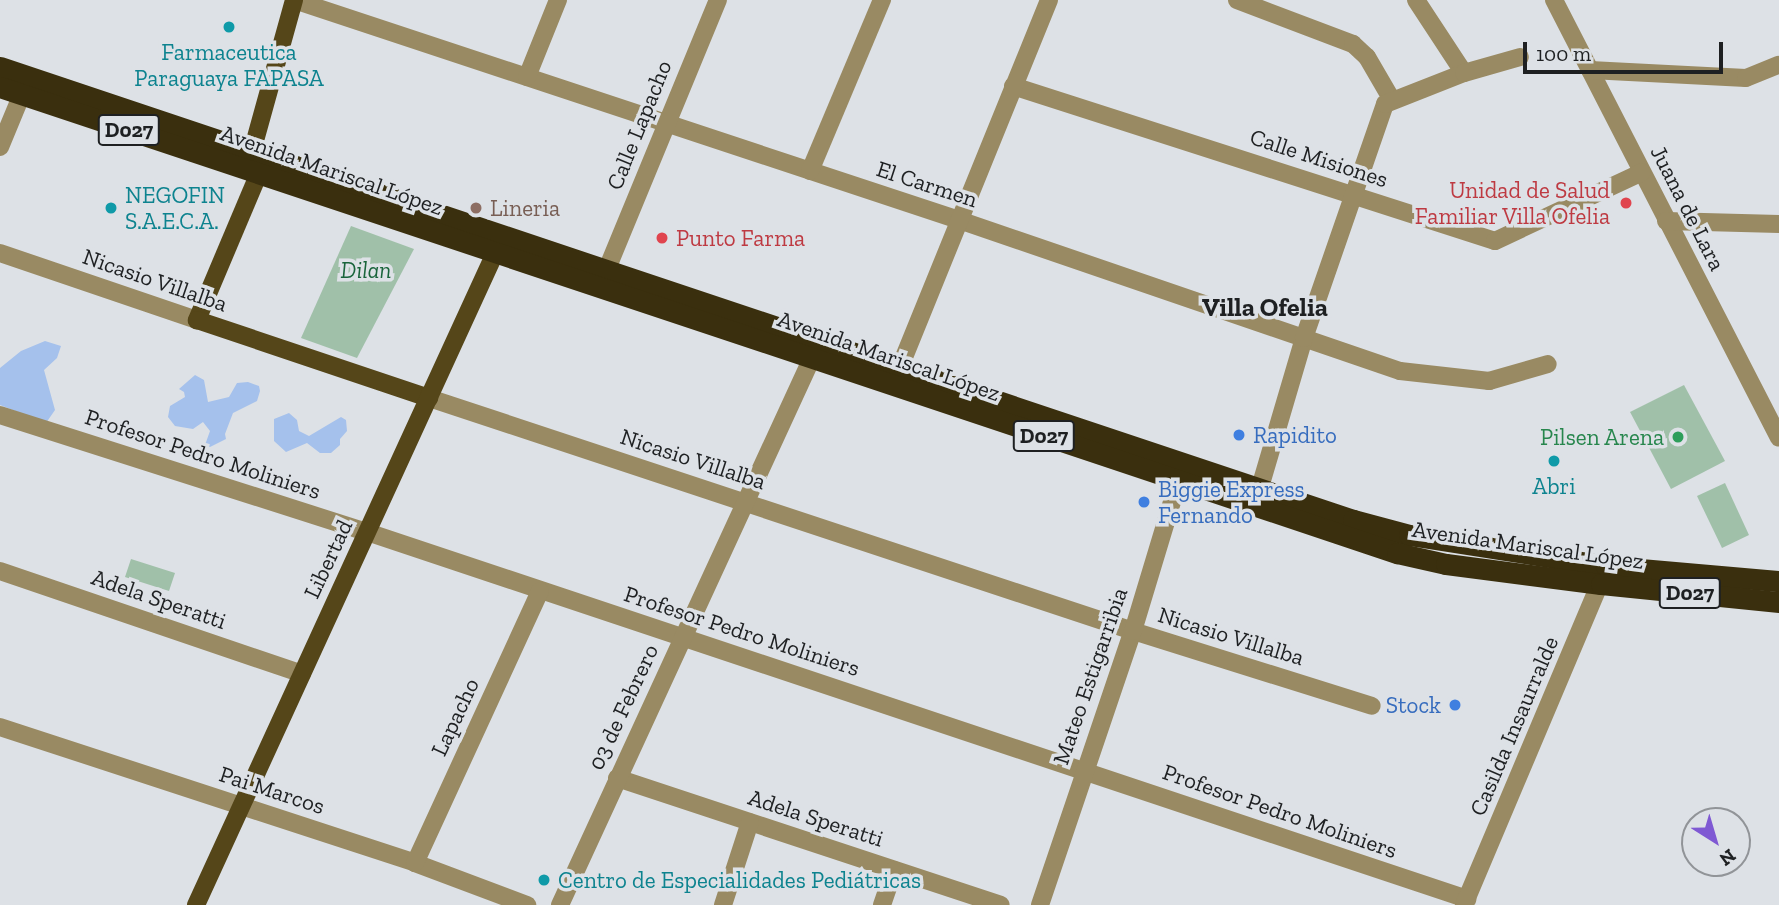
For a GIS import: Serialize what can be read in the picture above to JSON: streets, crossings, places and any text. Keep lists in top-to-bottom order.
{
  "streets": {
    "highway": ["D027", "Avenida Mariscal López"],
    "main road": ["Nicasio Villalba", "Libertad"],
    "street": [
      "Calle Lapacho",
      "Calle Misiones",
      "El Carmen",
      "Juana de Lara",
      "Profesor Pedro Moliniers",
      "Adela Speratti",
      "Mateo Estigarribia",
      "03 de Febrero",
      "Lapacho",
      "Casilda Insaurralde",
      "Pai Marcos"
    ]
  },
  "crossings": [
    ["Calle Lapacho", "Avenida Mariscal López"],
    ["Calle Lapacho", "El Carmen"],
    ["Calle Misiones", "Juana de Lara"],
    ["Avenida Mariscal López", "Libertad"],
    ["Avenida Mariscal López", "Mateo Estigarribia"],
    ["Avenida Mariscal López", "03 de Febrero"],
    ["Avenida Mariscal López", "Casilda Insaurralde"],
    ["Nicasio Villalba", "Libertad"],
    ["Nicasio Villalba", "Mateo Estigarribia"],
    ["Nicasio Villalba", "03 de Febrero"],
    ["Profesor Pedro Moliniers", "Libertad"],
    ["Profesor Pedro Moliniers", "Mateo Estigarribia"],
    ["Profesor Pedro Moliniers", "03 de Febrero"],
    ["Profesor Pedro Moliniers", "Lapacho"],
    ["Profesor Pedro Moliniers", "Casilda Insaurralde"],
    ["Libertad", "Adela Speratti"],
    ["Libertad", "Pai Marcos"],
    ["Adela Speratti", "03 de Febrero"],
    ["Lapacho", "Pai Marcos"]
  ],
  "districts": ["Villa Ofelia"],
  "parks": ["Dilan"],
  "places": [
    "Farmaceutica Paraguaya FAPASA",
    "Unidad de Salud Familiar Villa Ofelia",
    "NEGOFIN S.A.E.C.A.",
    "Lineria",
    "Punto Farma",
    "Rapidito",
    "Pilsen Arena",
    "Abri",
    "Biggie Express Fernando",
    "Stock",
    "Centro de Especialidades Pediátricas"
  ],
  "scale_bar": "100 m",
  "north": "bottom right"
}
